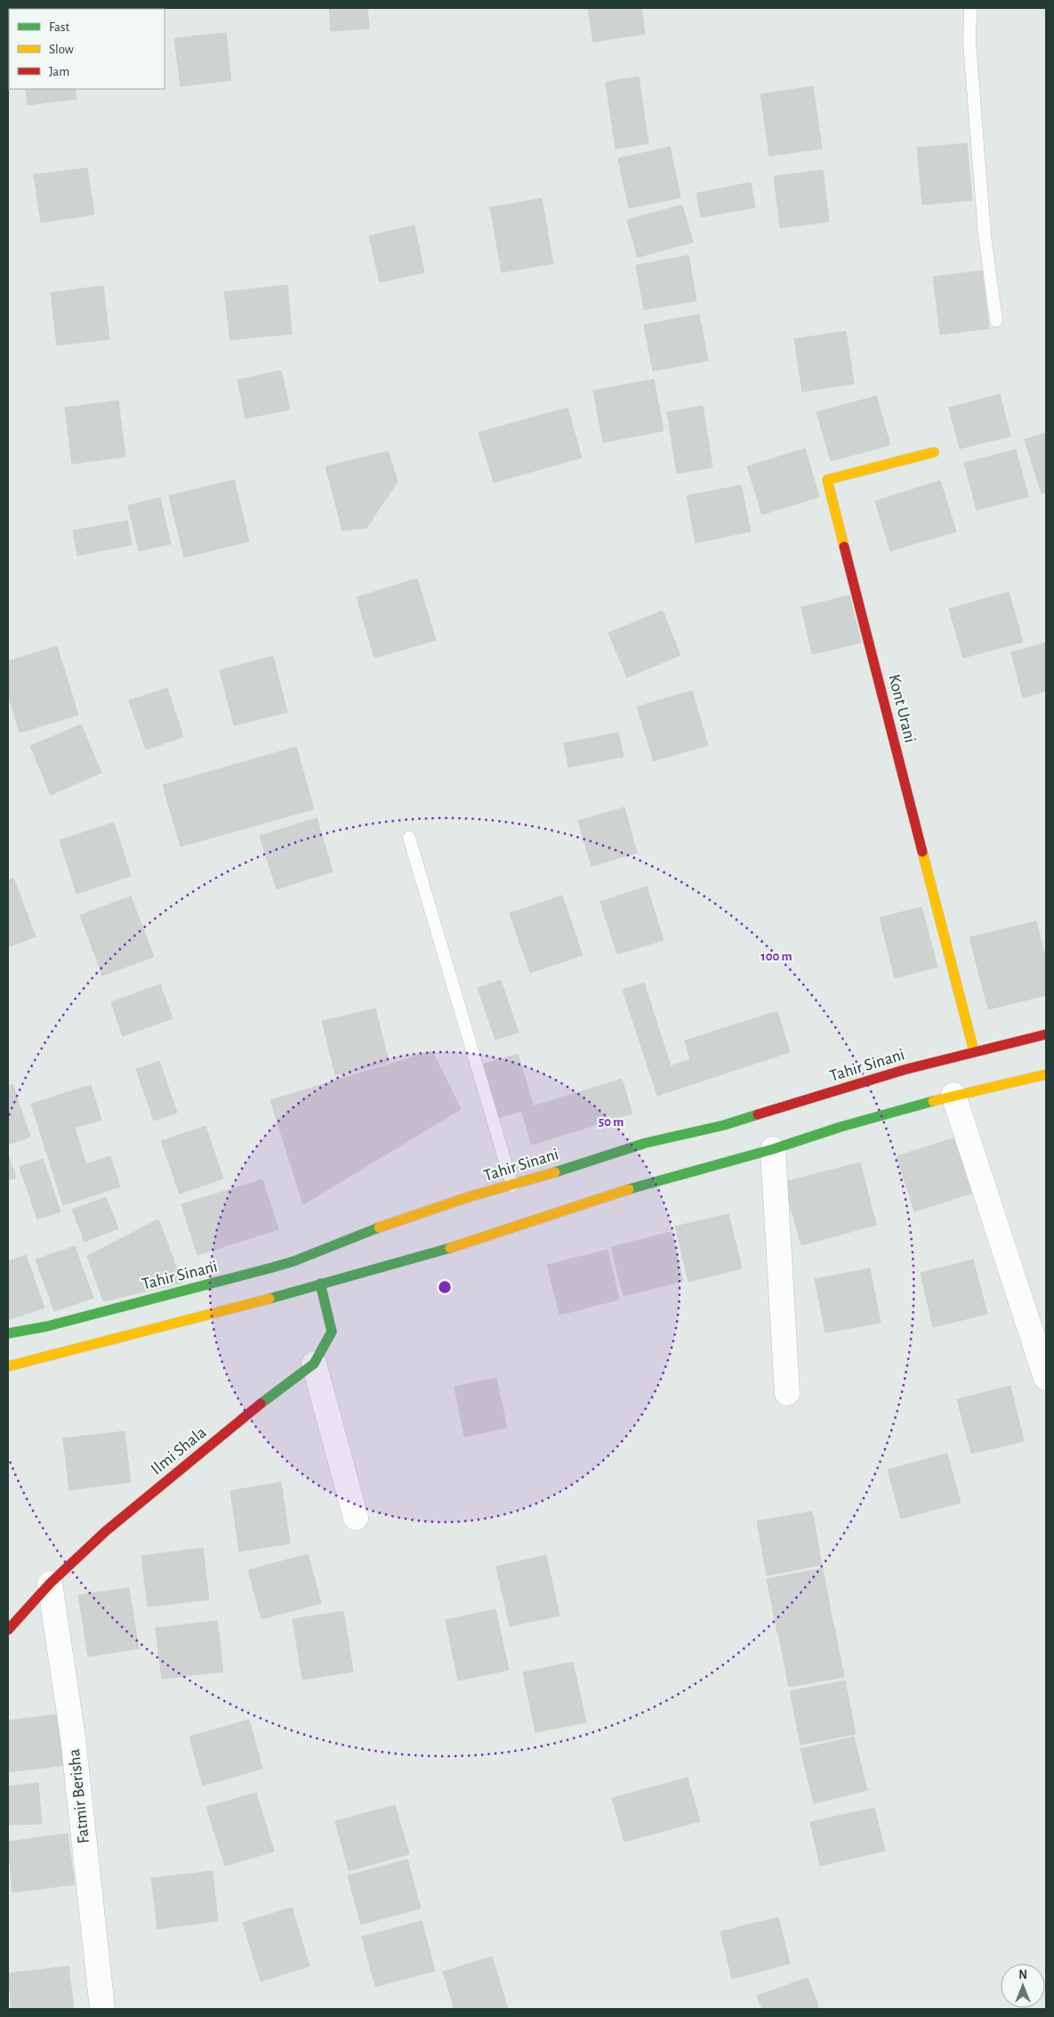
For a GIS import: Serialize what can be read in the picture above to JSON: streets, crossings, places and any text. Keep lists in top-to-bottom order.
{
  "streets": {
    "main road": ["Kont Urani", "Tahir Sinani", "Ilmi Shala"],
    "street": ["Fatmir Berisha"]
  },
  "crossings": [
    ["Kont Urani", "Tahir Sinani"],
    ["Ilmi Shala", "Fatmir Berisha"]
  ],
  "legend": ["Fast", "Slow", "Jam"],
  "north": "top",
  "rings": ["100 m", "50 m"]
}
